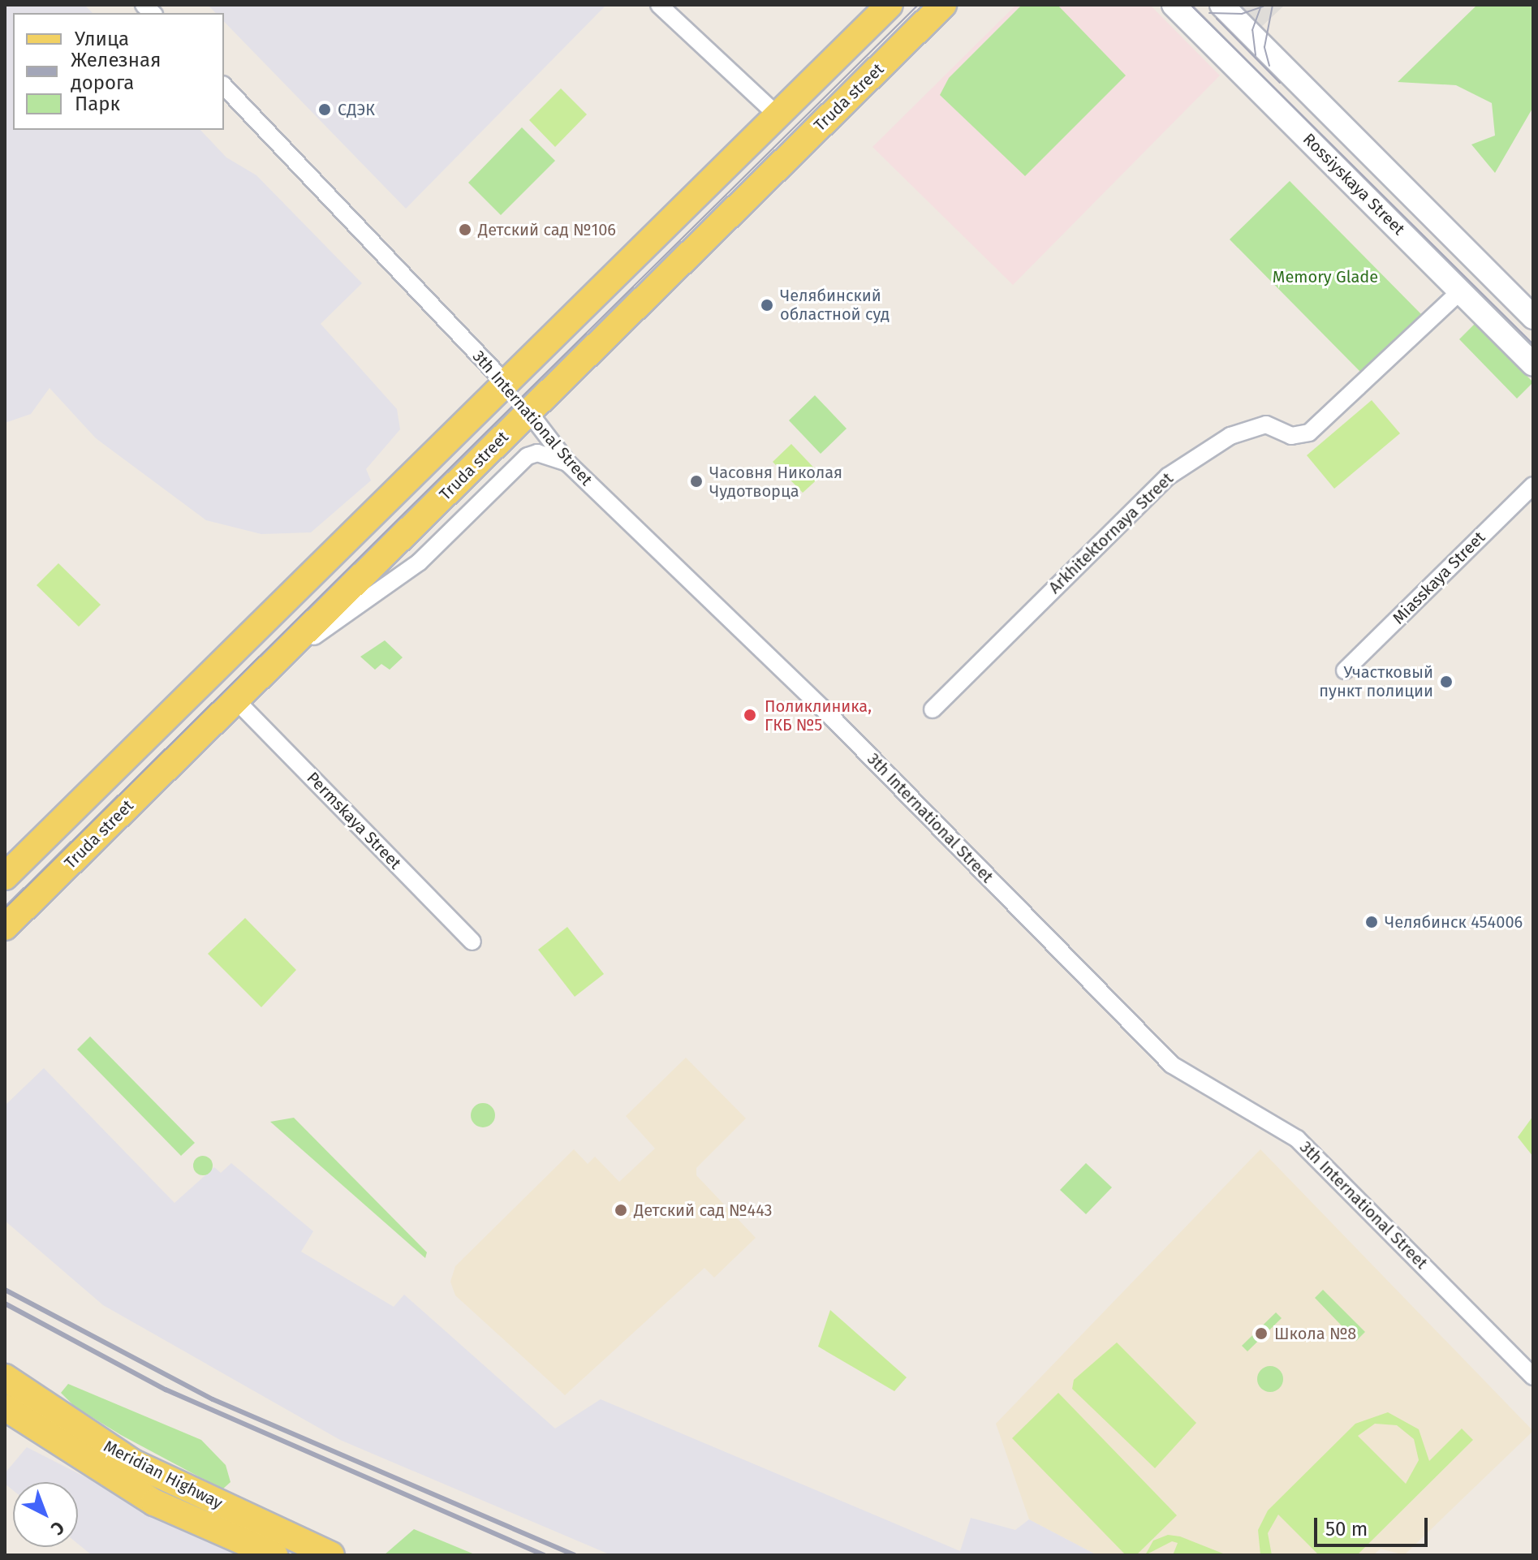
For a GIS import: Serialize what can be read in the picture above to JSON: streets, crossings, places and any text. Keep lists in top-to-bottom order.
{
  "streets": {
    "main road": [
      "Truda street",
      "Rossiyskaya Street",
      "3th International Street",
      "Meridian Highway"
    ],
    "street": ["Arkhitektornaya Street", "Miasskaya Street", "Permskaya Street"]
  },
  "crossings": [
    ["Truda street", "3th International Street"],
    ["Truda street", "Permskaya Street"],
    ["Rossiyskaya Street", "Arkhitektornaya Street"]
  ],
  "parks": ["Memory Glade"],
  "places": [
    "СДЭК",
    "Детский сад №106",
    "Челябинский областной суд",
    "Часовня Николая Чудотворца",
    "Участковый пункт полиции",
    "Поликлиника, ГКБ №5",
    "Челябинск 454006",
    "Детский сад №443",
    "Школа №8"
  ],
  "legend": ["Улица", "Железная дорога", "Парк"],
  "scale_bar": "50 m",
  "north": "bottom right"
}
